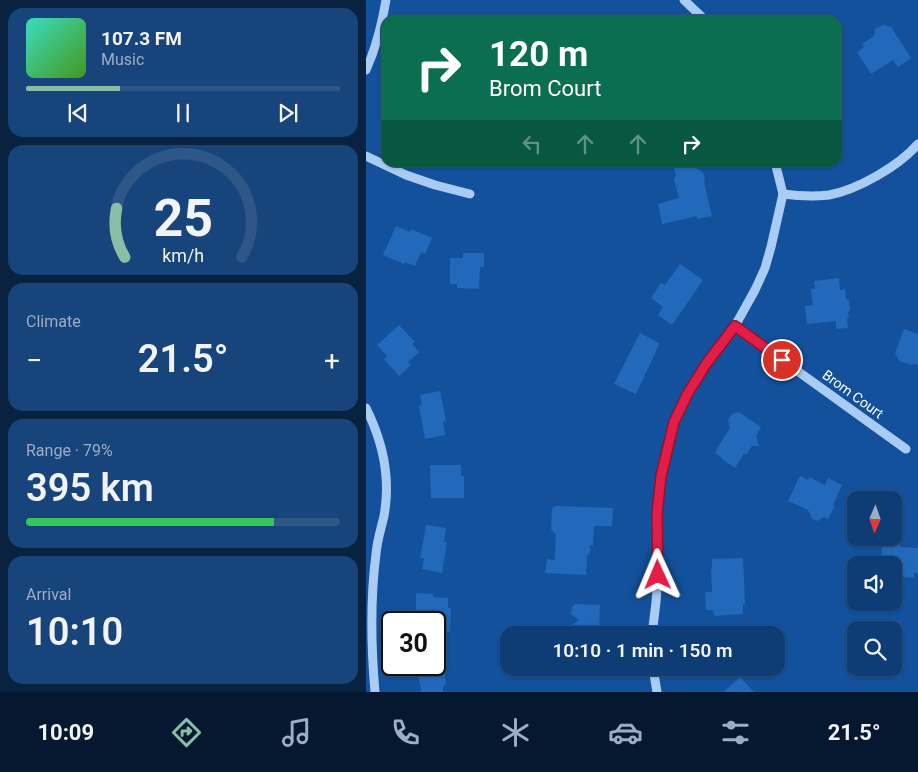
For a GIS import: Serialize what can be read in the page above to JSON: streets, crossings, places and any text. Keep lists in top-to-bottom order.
{
  "streets": {
    "street": ["Brom Court"]
  },
  "north": "bottom",
  "page": {
    "turn": ["120 m", "Brom Court"],
    "song": ["107.3 FM", "Music"],
    "tile": [
      "Climate",
      ["Range · 79%", "395 km"],
      ["Arrival", "10:10"]
    ],
    "heat": ["−", "21.5°", "+"],
    "limit": "30",
    "trip": "10:10 · 1 min · 150 m",
    "tabs": ["10:09", "21.5°"],
    "gauge": ["25", "km/h"]
  }
}
